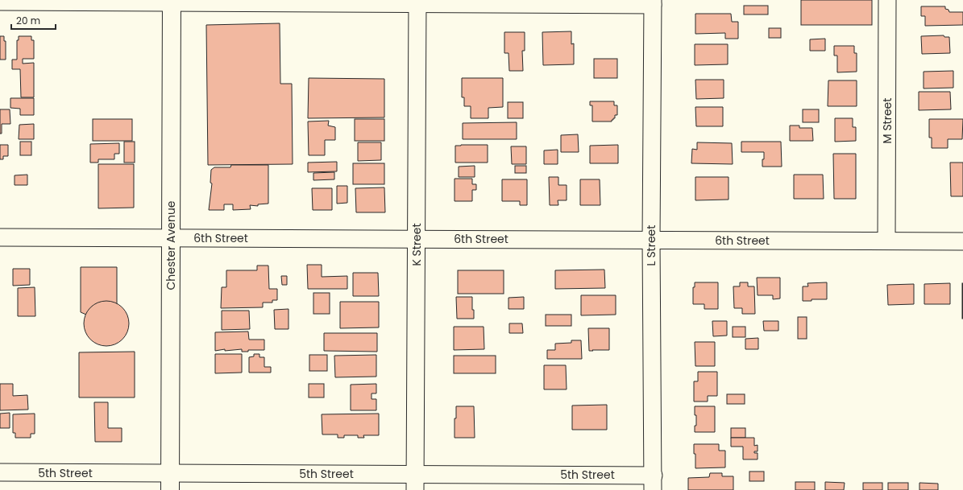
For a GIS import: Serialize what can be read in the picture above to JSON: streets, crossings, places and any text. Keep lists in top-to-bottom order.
{
  "streets": {
    "main road": ["Chester Avenue"],
    "street": [
      "M Street",
      "6th Street",
      "K Street",
      "L Street",
      "5th Street"
    ]
  },
  "crossings": [
    ["M Street", "6th Street"],
    ["6th Street", "K Street"],
    ["6th Street", "Chester Avenue"],
    ["6th Street", "L Street"],
    ["K Street", "5th Street"],
    ["Chester Avenue", "5th Street"],
    ["L Street", "5th Street"]
  ],
  "scale_bar": "20 m"
}
